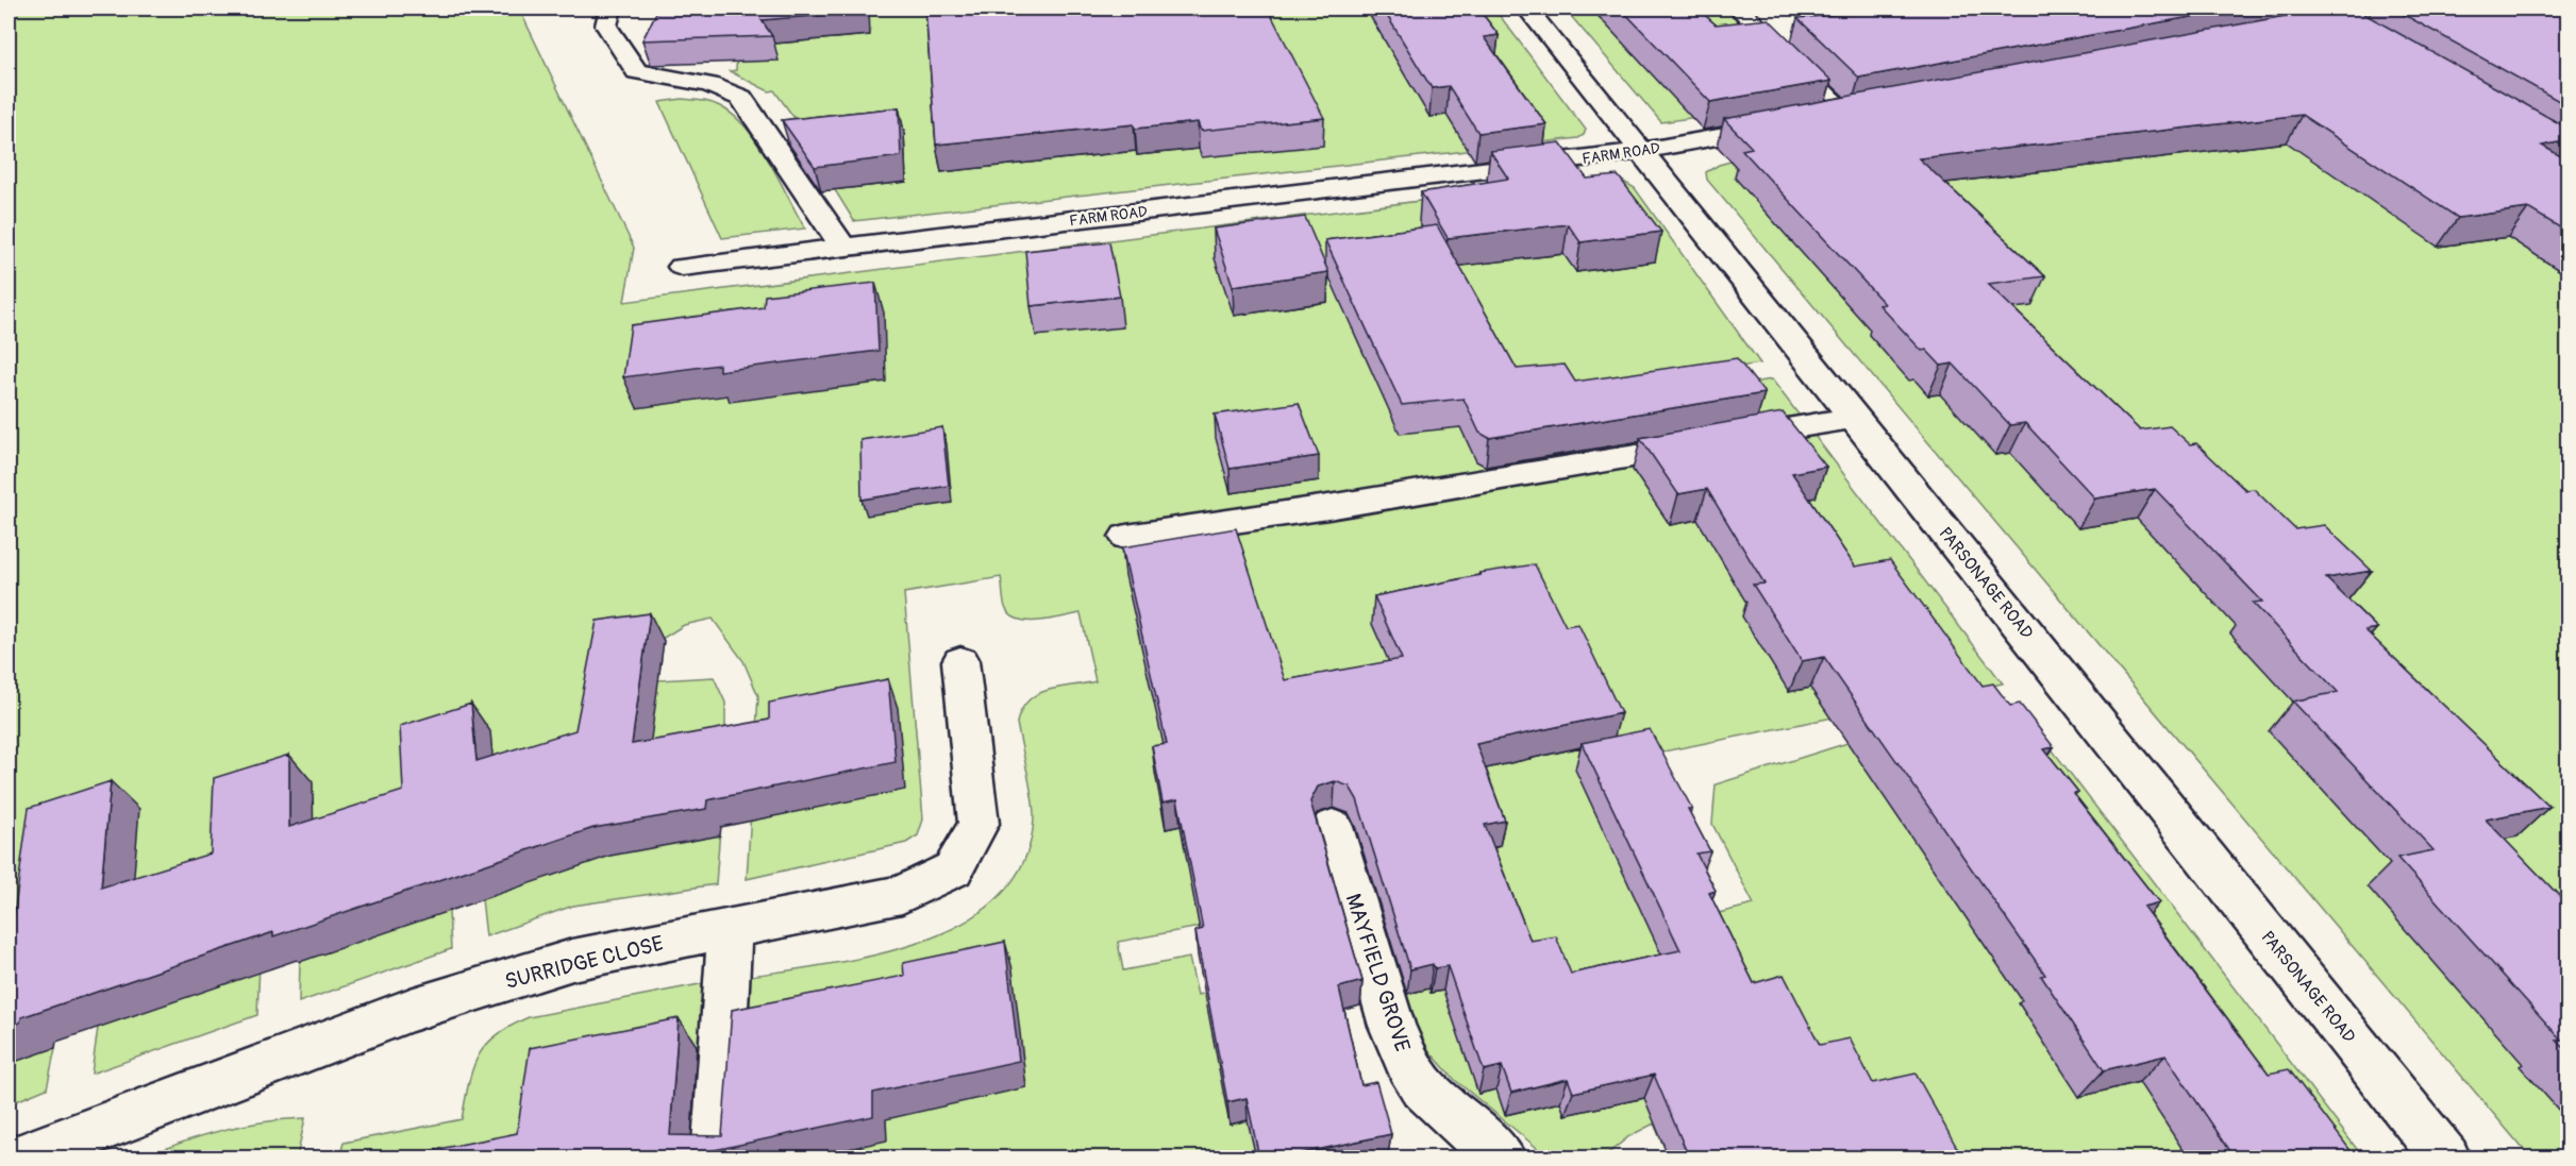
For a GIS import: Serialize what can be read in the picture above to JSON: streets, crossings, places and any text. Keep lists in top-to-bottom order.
{
  "streets": {
    "street": [
      "FARM ROAD",
      "PARSONAGE ROAD",
      "SURRIDGE CLOSE",
      "MAYFIELD GROVE"
    ]
  },
  "crossings": [
    ["FARM ROAD", "PARSONAGE ROAD"]
  ]
}
